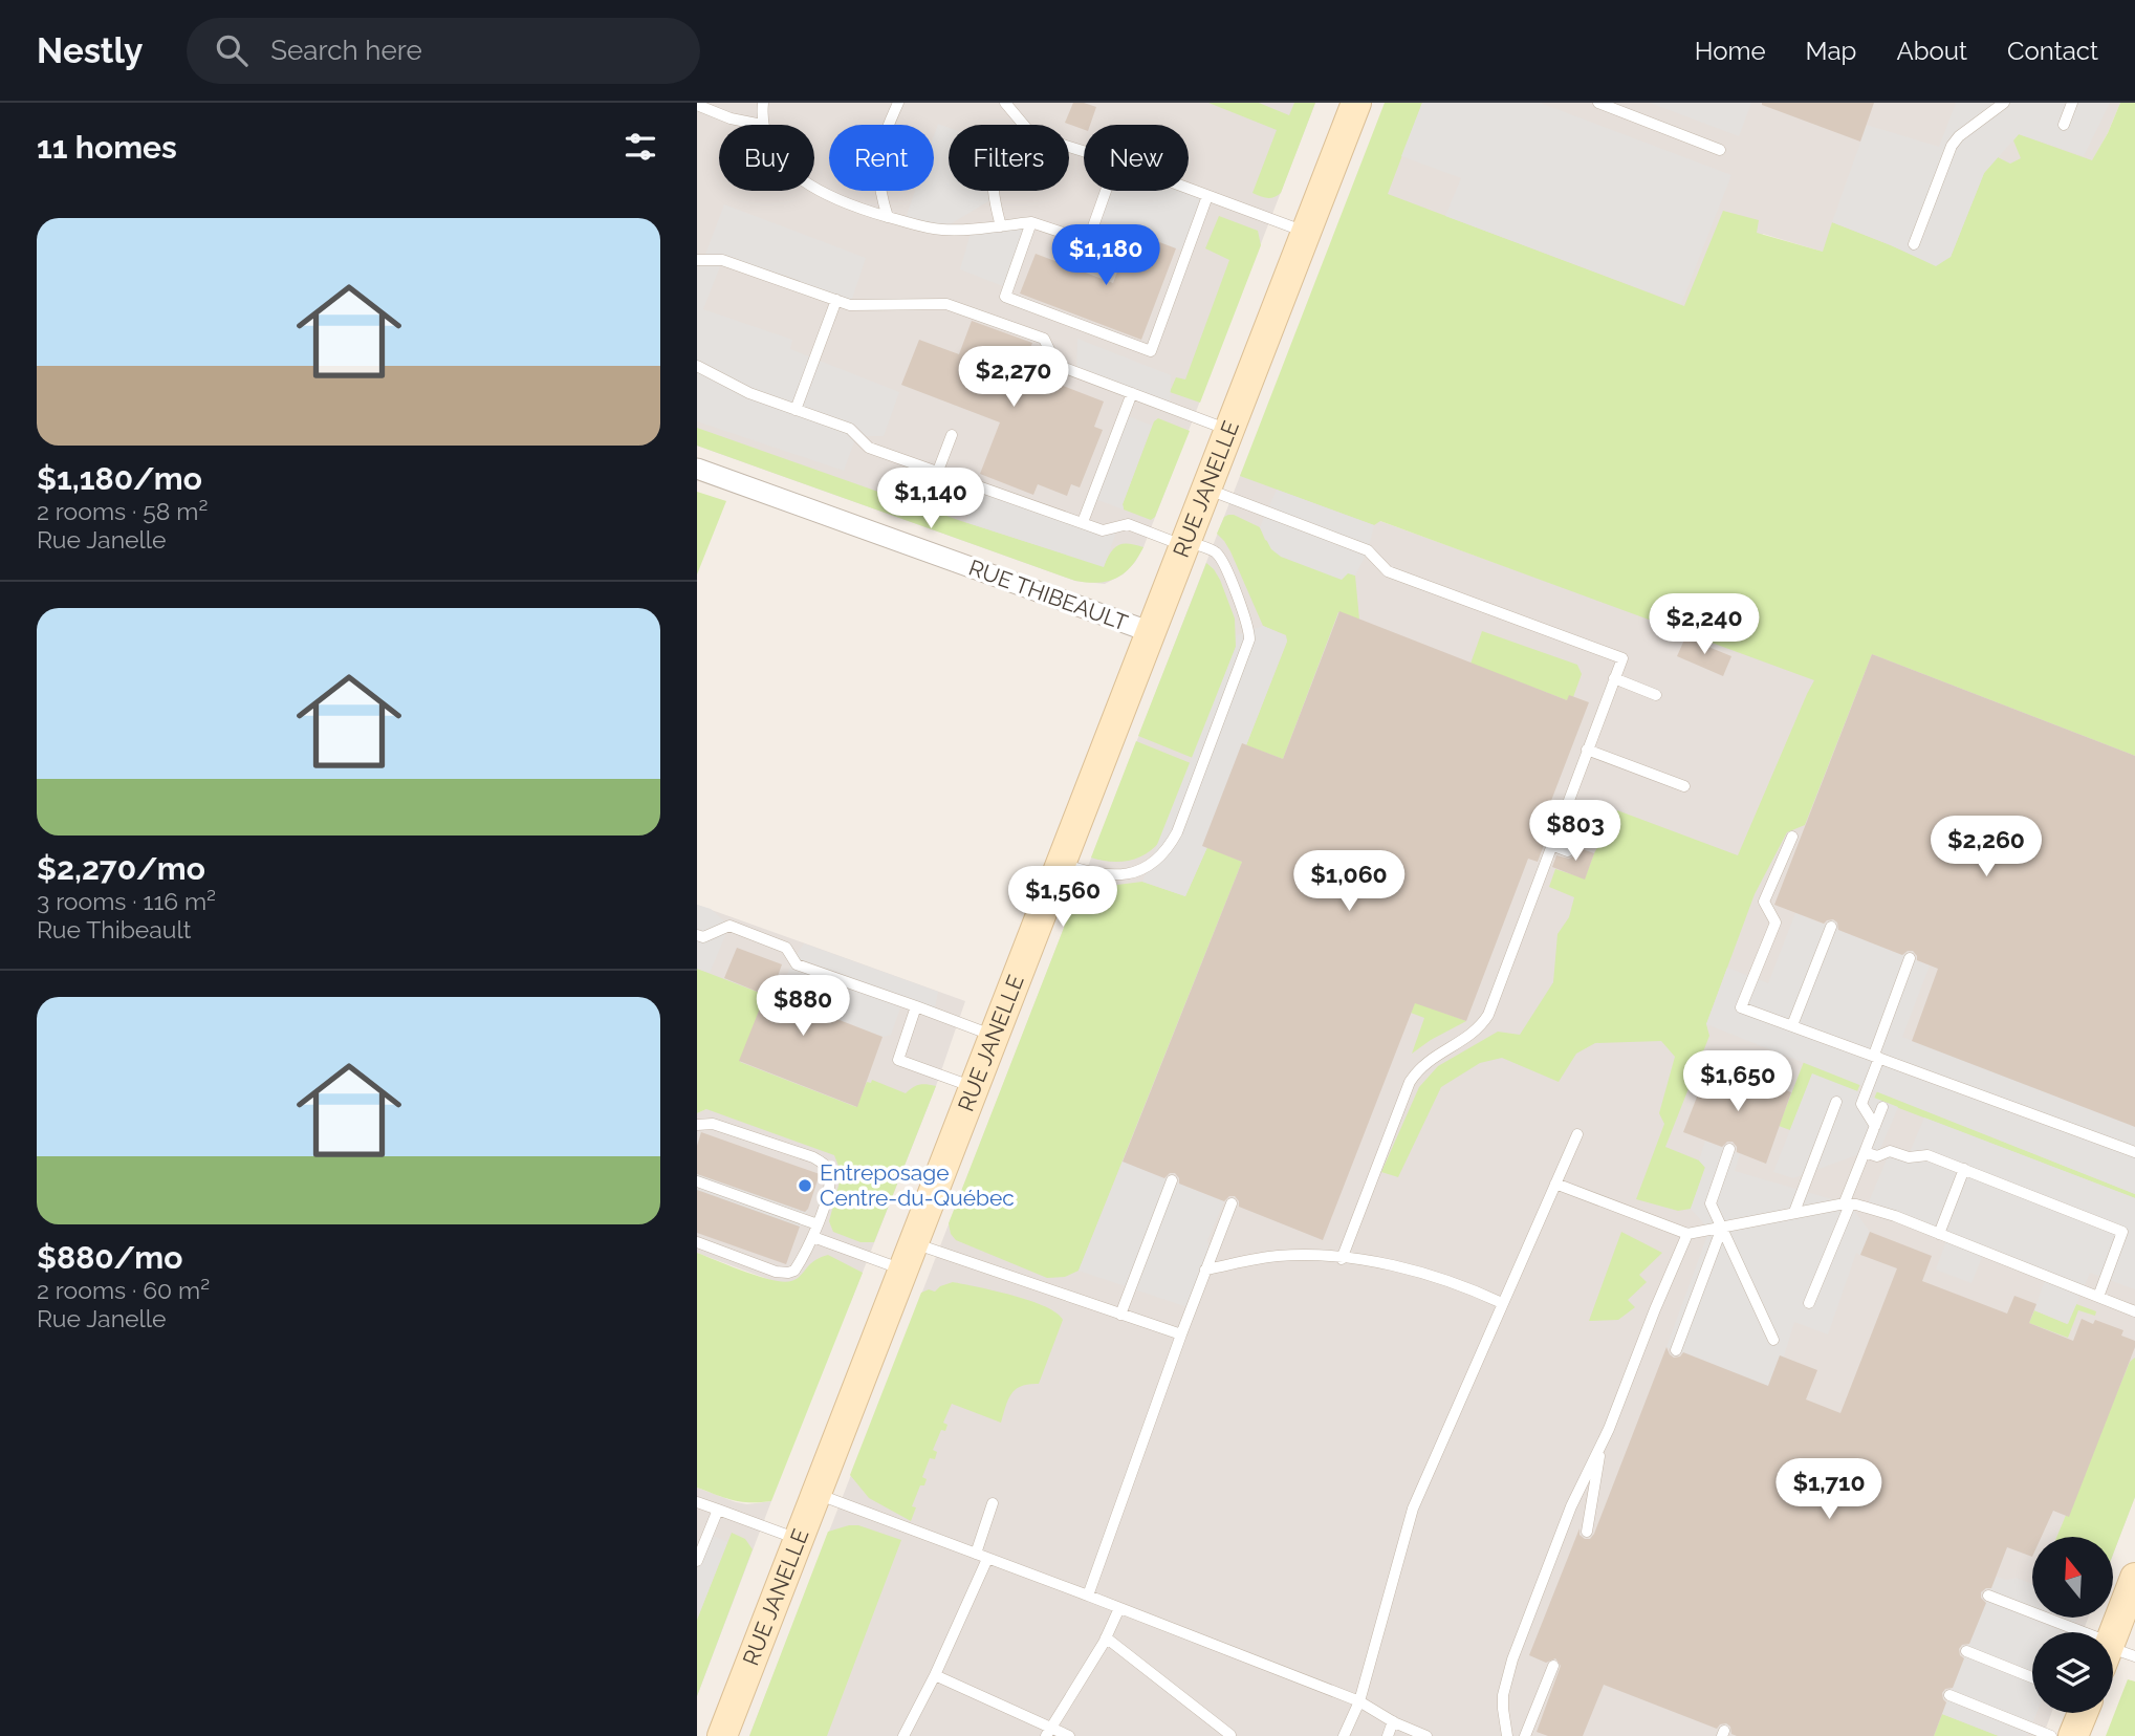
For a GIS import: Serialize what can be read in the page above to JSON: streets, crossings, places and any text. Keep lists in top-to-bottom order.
{
  "streets": {
    "main road": ["RUE JANELLE"],
    "street": ["RUE THIBEAULT"]
  },
  "crossings": [
    ["RUE JANELLE", "RUE THIBEAULT"]
  ],
  "places": ["Entreposage Centre-du-Québec"],
  "north": "top",
  "page": {
    "header": "Nestly",
    "search": "Search here",
    "nav": [
      "Home",
      "Map",
      "About",
      "Contact"
    ],
    "heading": "11 homes",
    "chip": [
      "Buy",
      "Rent",
      "Filters",
      "New"
    ],
    "list": [
      {
        "name": "$1,180/mo",
        "note": "2 rooms · 58 m² · Rue Janelle"
      },
      {
        "name": "$2,270/mo",
        "note": "3 rooms · 116 m² · Rue Thibeault"
      },
      {
        "name": "$880/mo",
        "note": "2 rooms · 60 m² · Rue Janelle"
      }
    ],
    "price": [
      "$1,180",
      "$2,270",
      "$1,140",
      "$2,240",
      "$803",
      "$2,260",
      "$1,060",
      "$1,560",
      "$880",
      "$1,650",
      "$1,710"
    ]
  }
}
